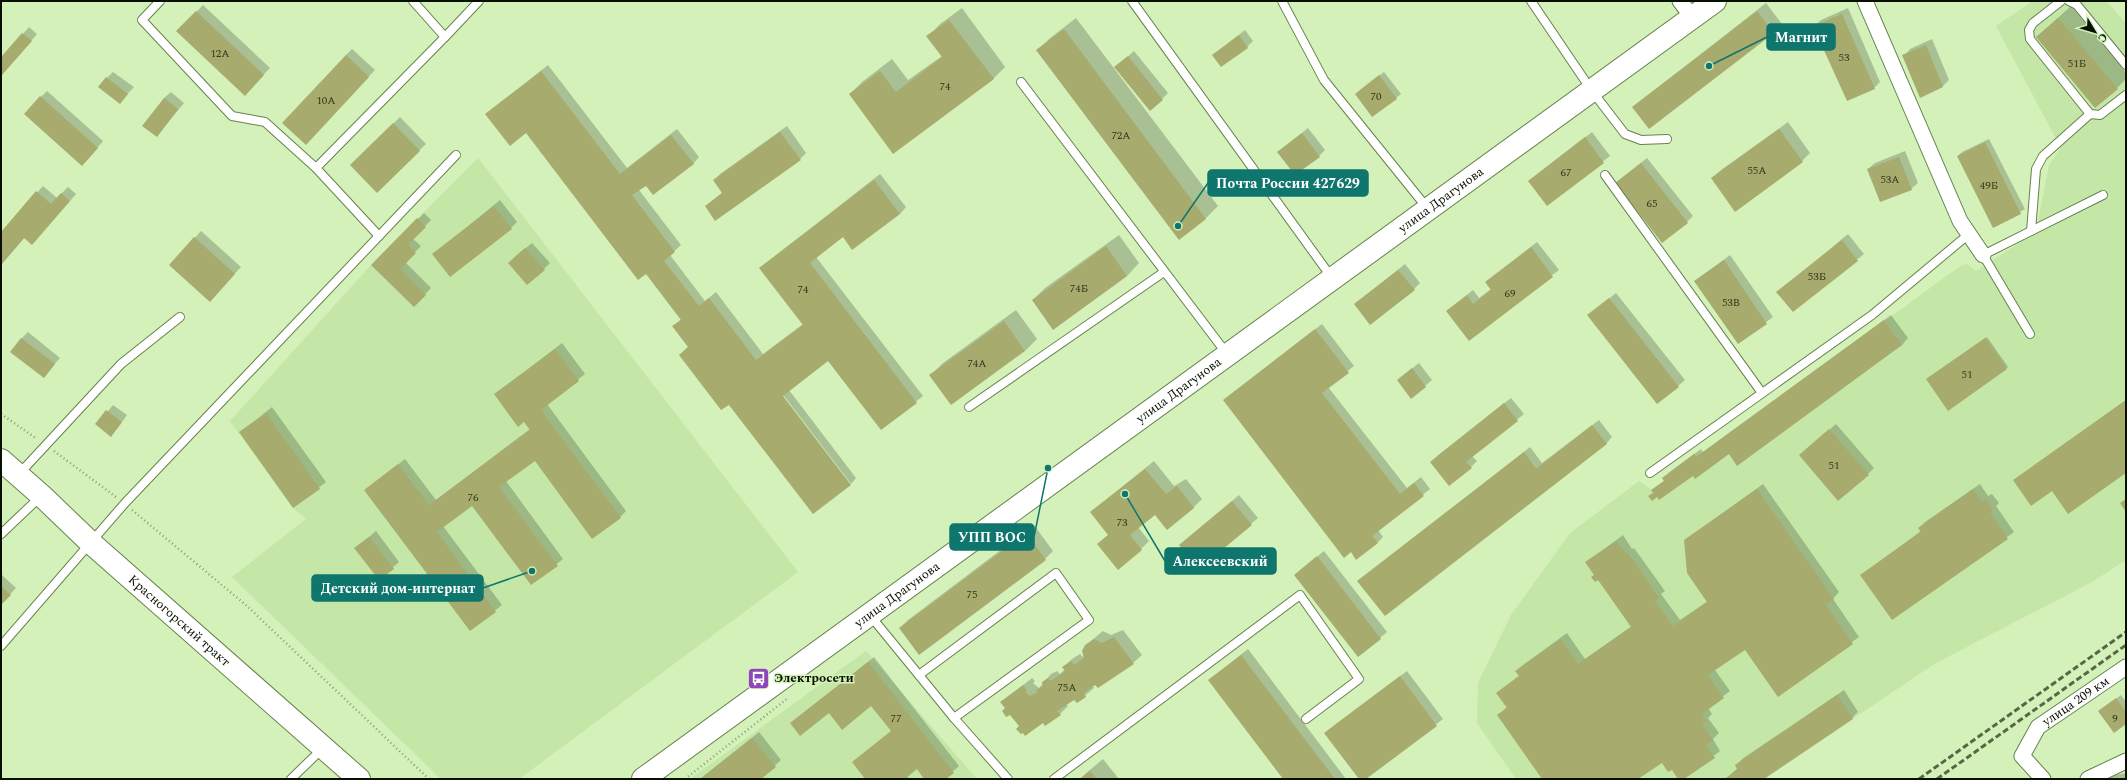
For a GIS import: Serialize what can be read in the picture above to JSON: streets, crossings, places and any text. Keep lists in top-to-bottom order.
{
  "streets": {
    "main road": ["улица Драгунова", "Красногорский тракт"],
    "street": ["улица 209 км"]
  },
  "places": {
    "other": [
      "Магнит",
      "Почта России 427629",
      "УПП ВОС",
      "Алексеевский",
      "Детский дом-интернат"
    ],
    "bus stop": ["Электросети"]
  },
  "house_numbers": [
    "12А",
    "53",
    "51Б",
    "74",
    "70",
    "10А",
    "72А",
    "55А",
    "67",
    "53А",
    "49Б",
    "65",
    "53Б",
    "74Б",
    "74",
    "69",
    "53В",
    "74А",
    "51",
    "51",
    "76",
    "73",
    "75",
    "75А",
    "77",
    "9"
  ],
  "north": "bottom right"
}
